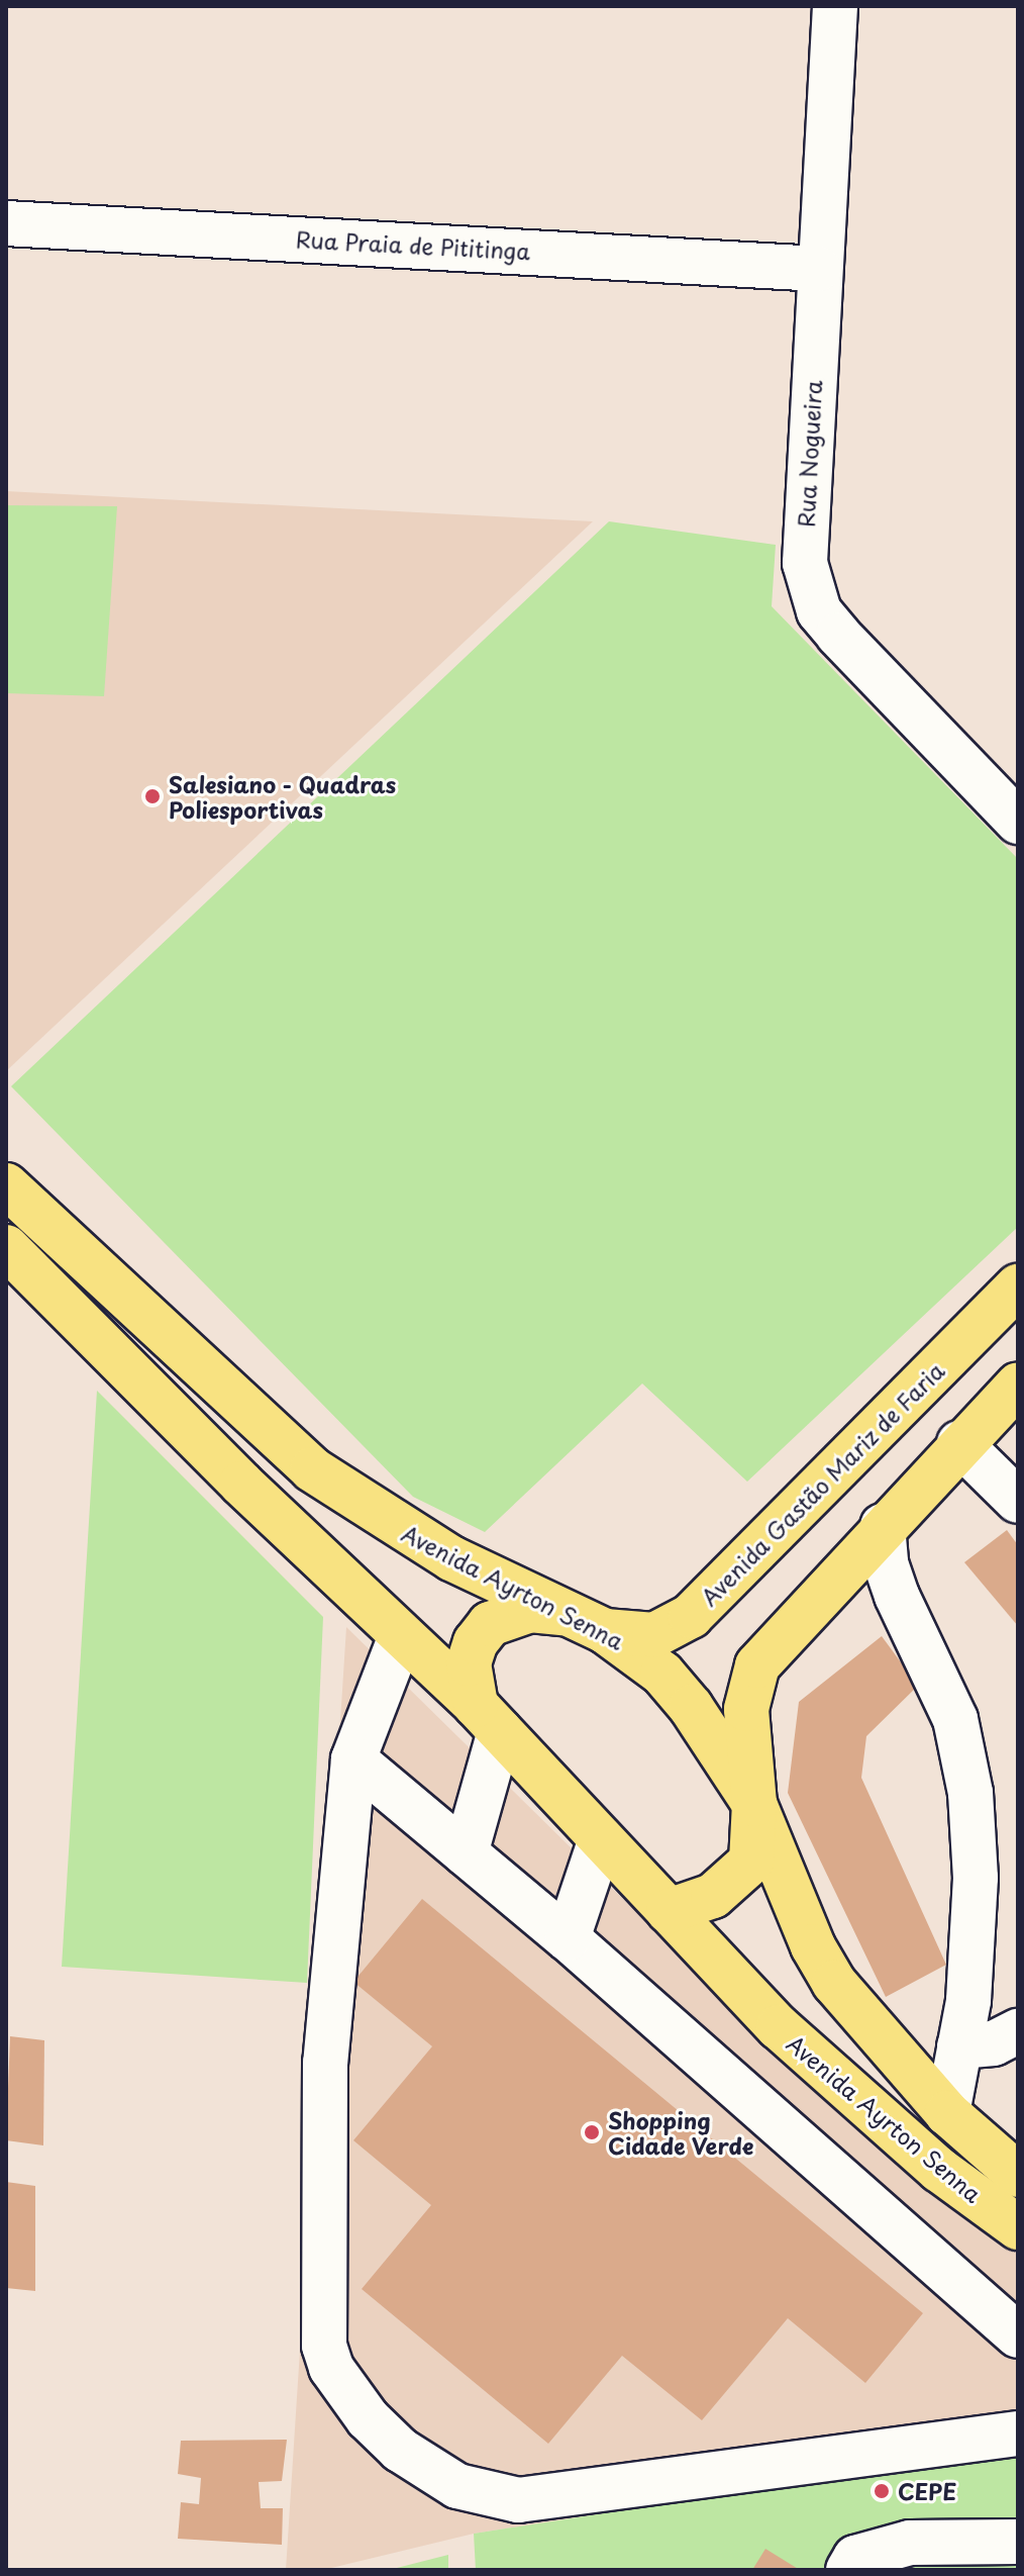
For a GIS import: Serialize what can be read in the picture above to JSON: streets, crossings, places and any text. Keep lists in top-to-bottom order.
{
  "streets": {
    "main road": ["Avenida Gastão Mariz de Faria", "Avenida Ayrton Senna"],
    "street": ["Rua Praia de Pititinga", "Rua Nogueira"]
  },
  "crossings": [
    ["Rua Praia de Pititinga", "Rua Nogueira"],
    ["Avenida Gastão Mariz de Faria", "Avenida Ayrton Senna"]
  ],
  "places": ["Salesiano - Quadras Poliesportivas", "Shopping Cidade Verde", "CEPE"]
}
